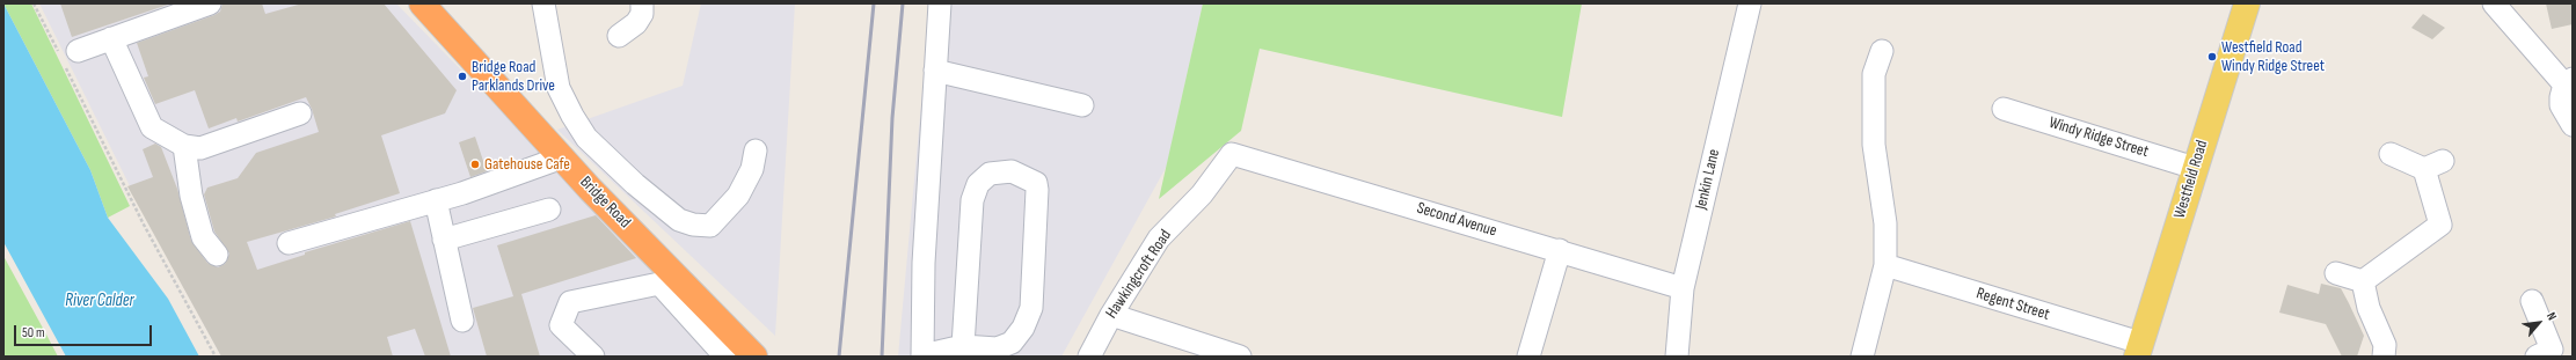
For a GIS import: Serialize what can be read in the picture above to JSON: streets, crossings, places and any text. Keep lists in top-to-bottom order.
{
  "streets": {
    "highway": ["Bridge Road"],
    "main road": ["Westfield Road"],
    "street": [
      "Windy Ridge Street",
      "Jenkin Lane",
      "Second Avenue",
      "Hawkingcroft Road",
      "Regent Street"
    ]
  },
  "crossings": [
    ["Windy Ridge Street", "Westfield Road"],
    ["Jenkin Lane", "Second Avenue"],
    ["Westfield Road", "Regent Street"],
    ["Second Avenue", "Hawkingcroft Road"]
  ],
  "water": ["River Calder"],
  "places": ["Westfield Road Windy Ridge Street", "Bridge Road Parklands Drive", "Gatehouse Cafe"],
  "scale_bar": "50 m",
  "north": "top right"
}
